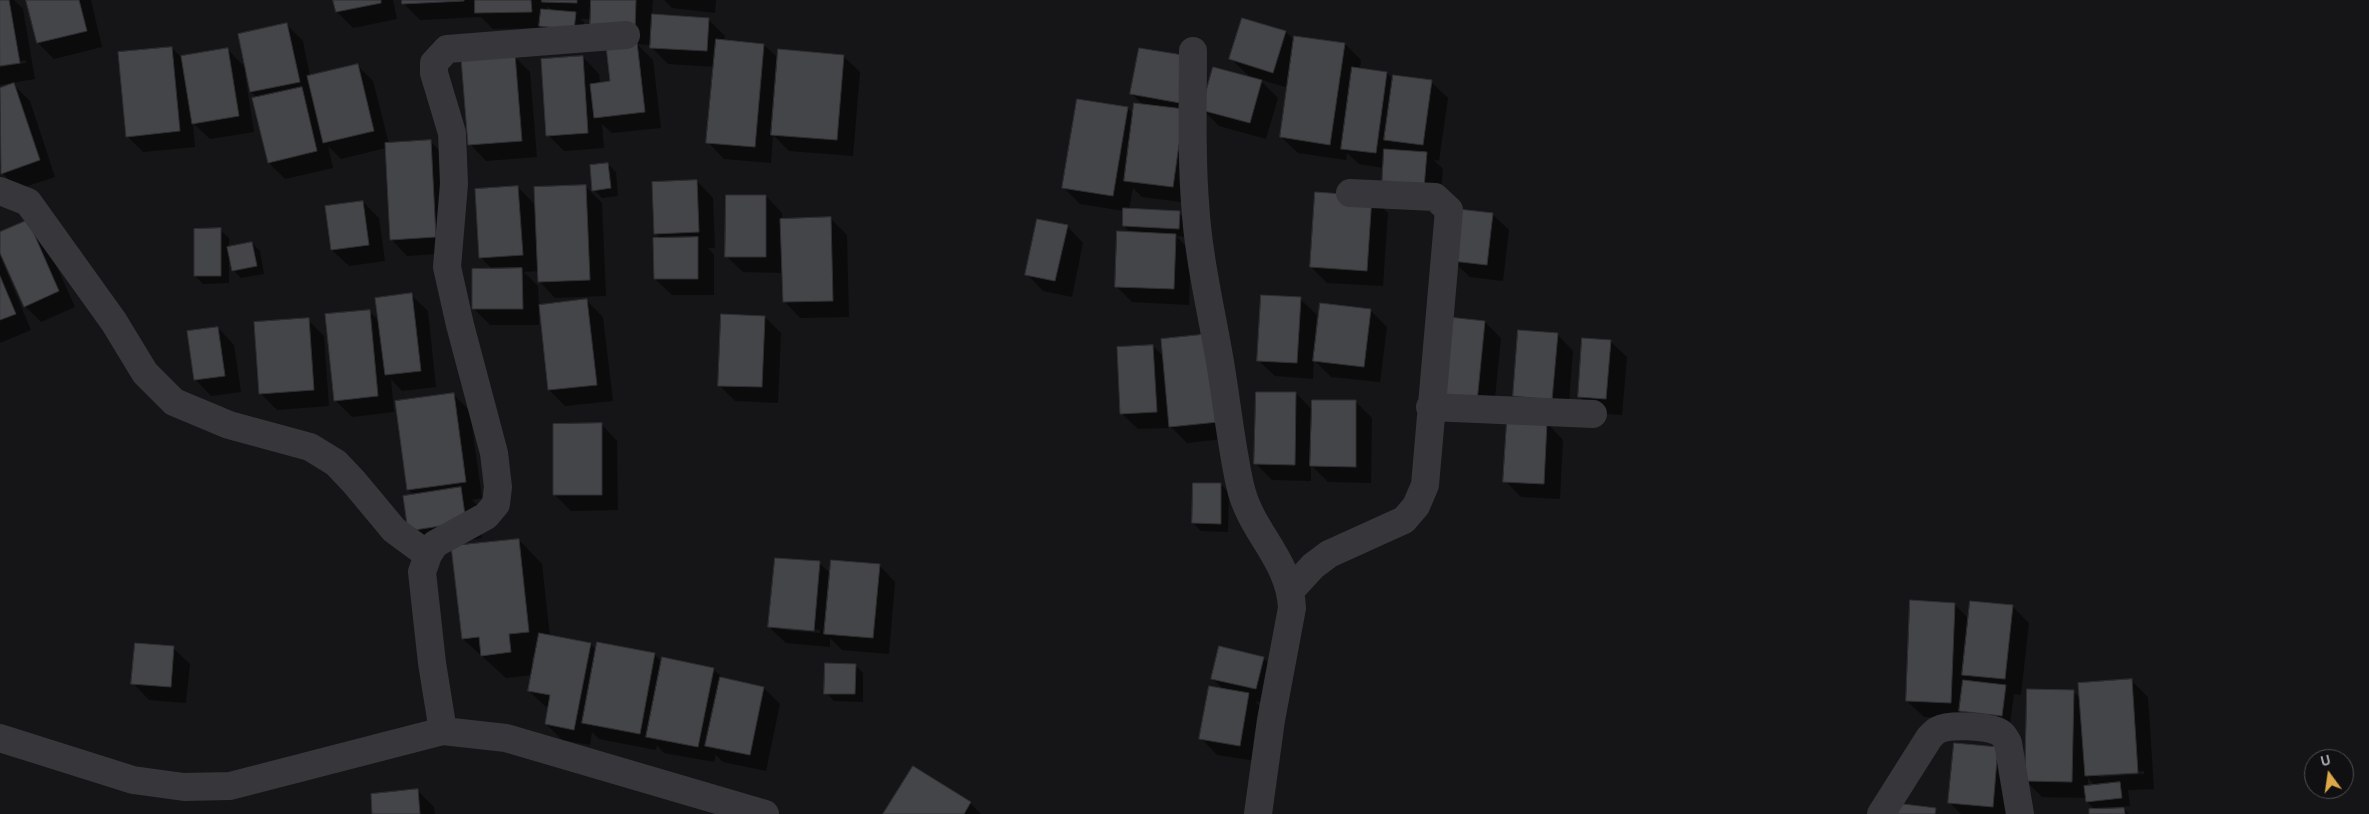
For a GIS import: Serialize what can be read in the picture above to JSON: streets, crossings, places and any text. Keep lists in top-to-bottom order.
{
  "north": "top"
}
